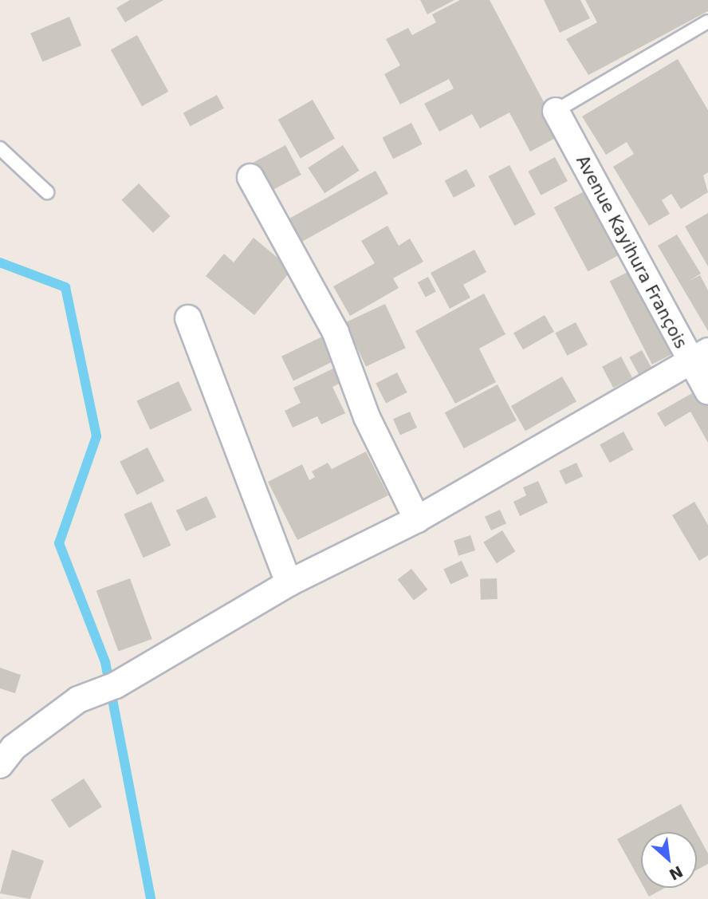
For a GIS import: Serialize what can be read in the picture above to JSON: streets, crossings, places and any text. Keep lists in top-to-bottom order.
{
  "streets": {
    "street": ["Avenue Kayihura François"]
  },
  "north": "bottom right"
}
